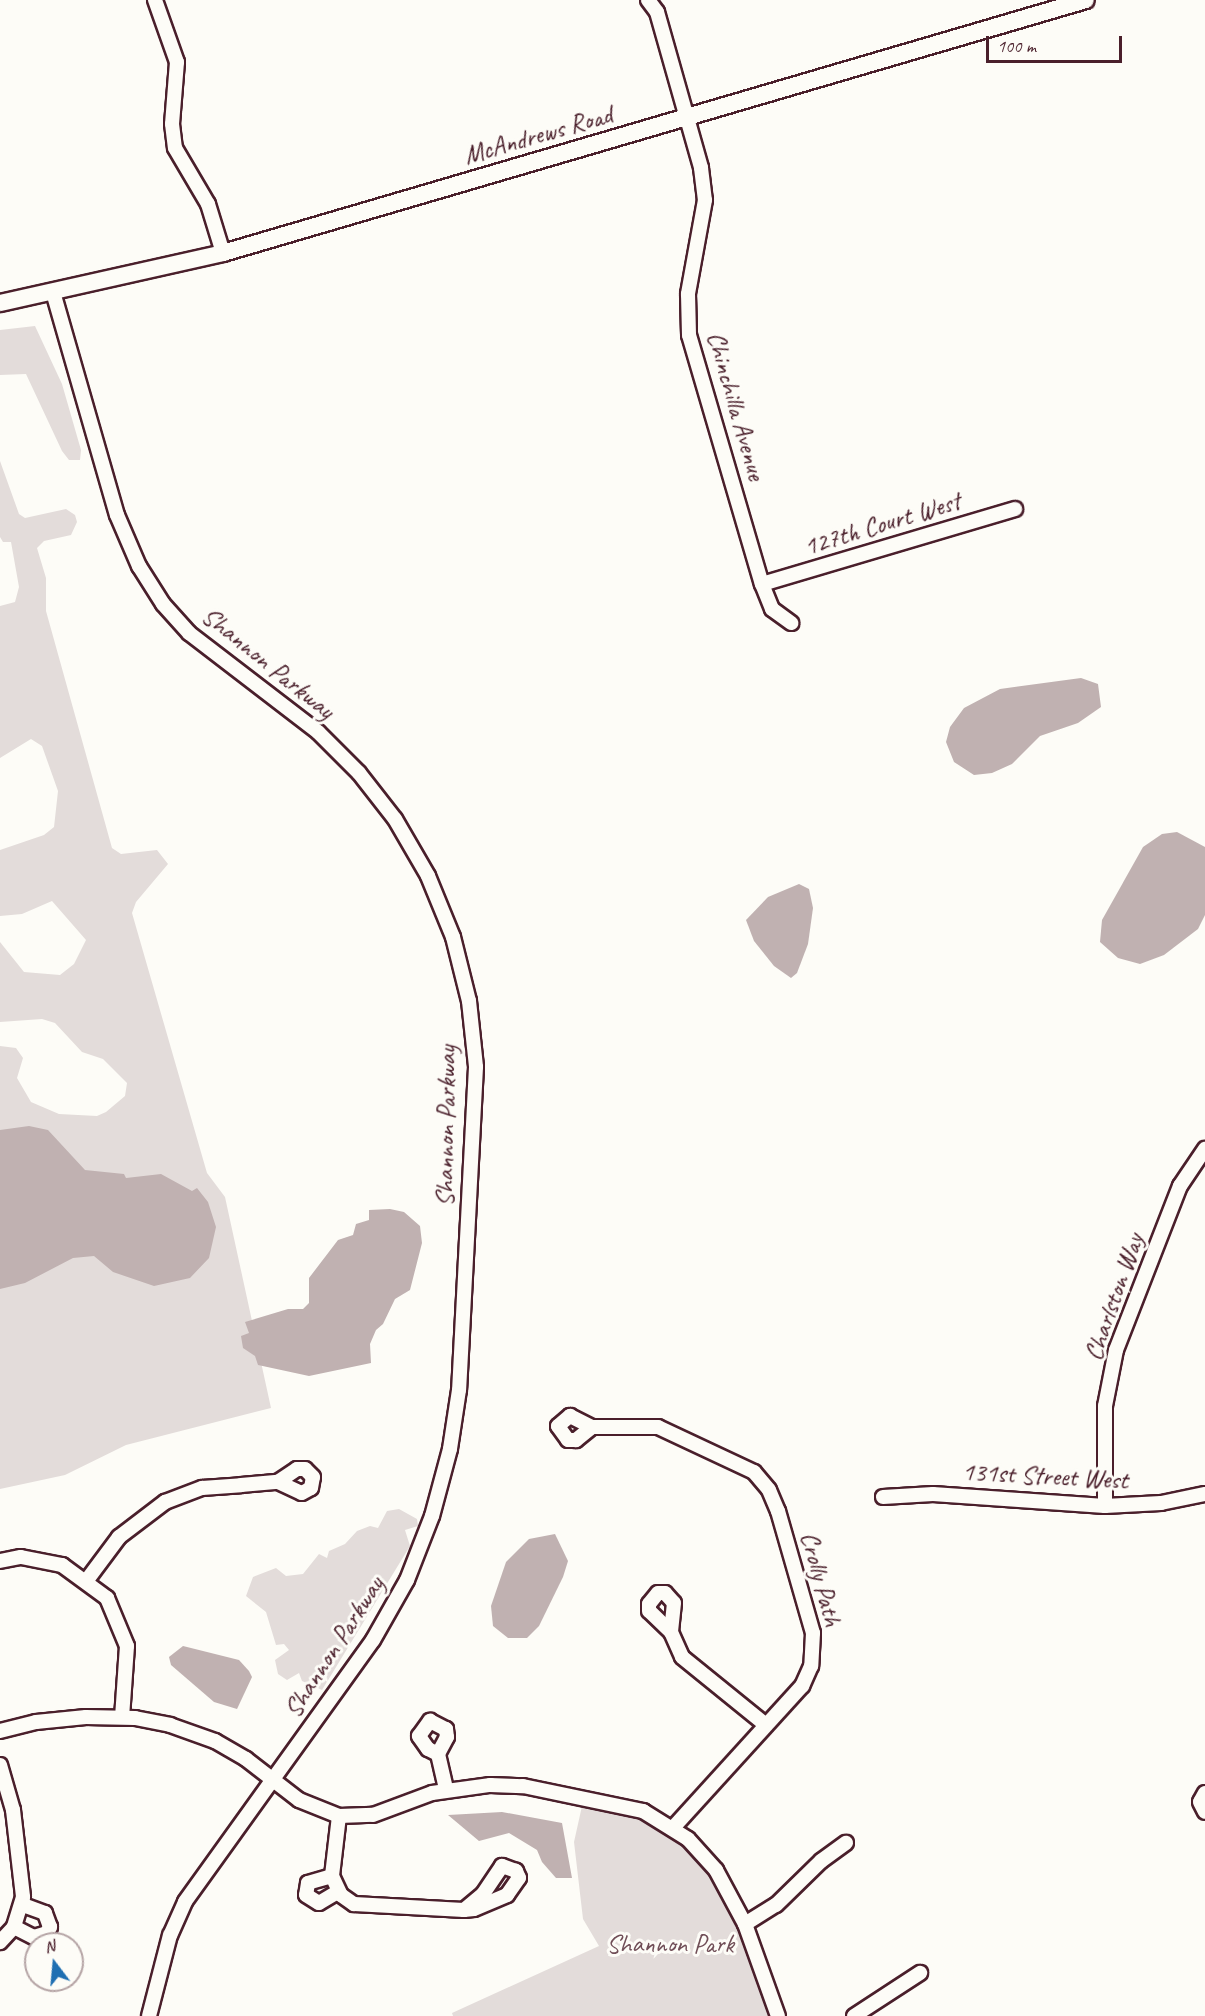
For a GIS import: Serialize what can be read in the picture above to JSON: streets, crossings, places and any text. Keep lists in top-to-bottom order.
{
  "streets": {
    "main road": ["McAndrews Road"],
    "street": [
      "Chinchilla Avenue",
      "127th Court West",
      "Shannon Parkway",
      "Charlston Way",
      "131st Street West",
      "Crolly Path"
    ]
  },
  "crossings": [
    ["McAndrews Road", "Chinchilla Avenue"],
    ["McAndrews Road", "Shannon Parkway"],
    ["Chinchilla Avenue", "127th Court West"],
    ["Charlston Way", "131st Street West"]
  ],
  "parks": ["Shannon Park"],
  "scale_bar": "100 m",
  "north": "top"
}
